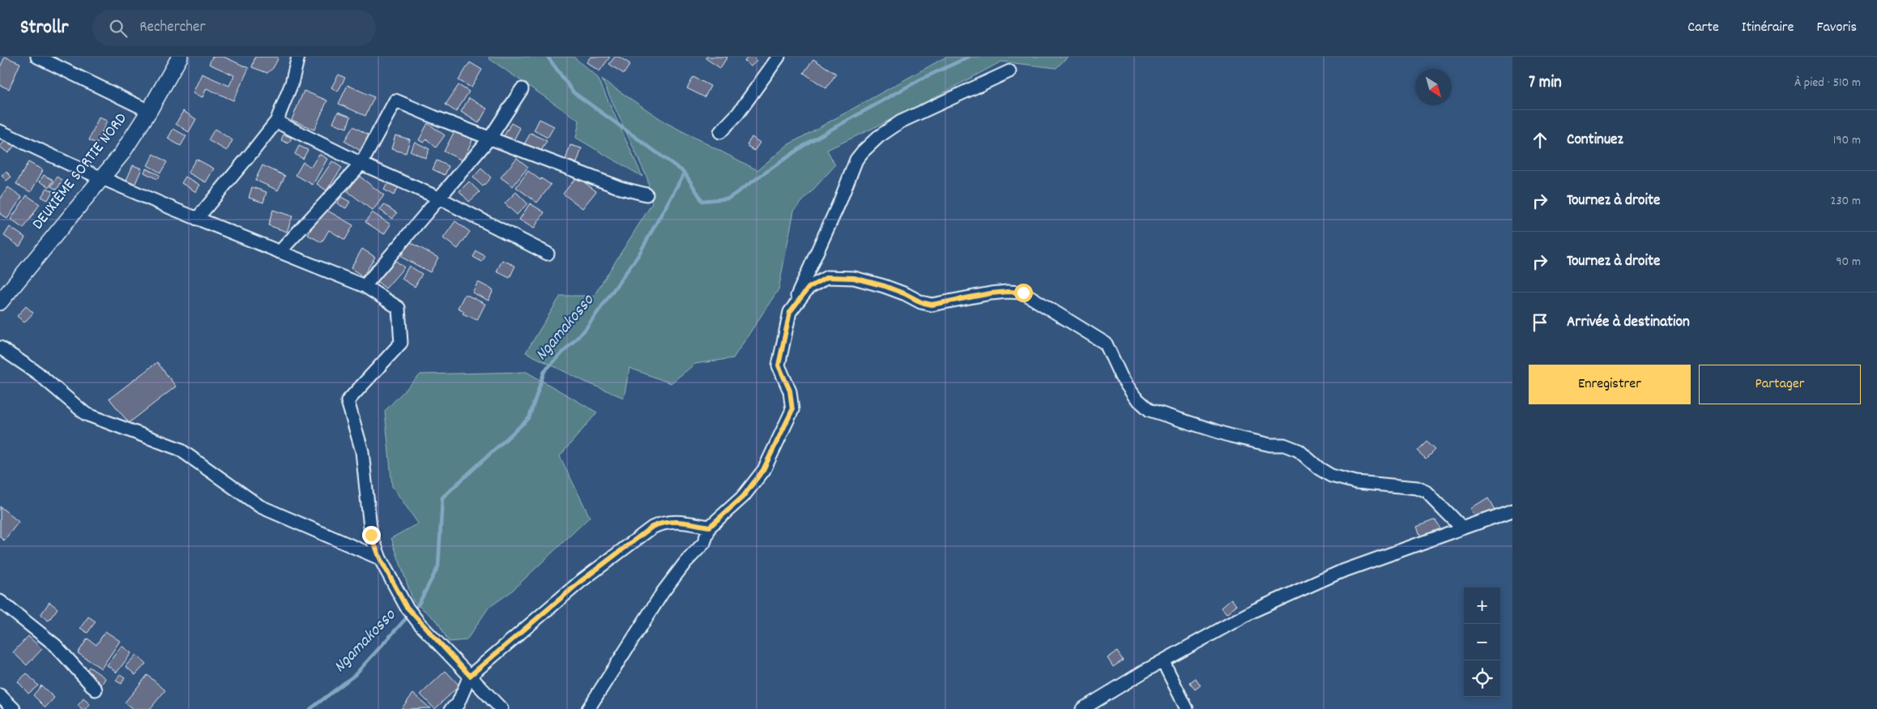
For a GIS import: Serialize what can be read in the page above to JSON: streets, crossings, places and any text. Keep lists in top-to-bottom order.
{
  "streets": {
    "main road": ["DEUXIÈME SORTIE NORD"]
  },
  "water": ["Ngamakosso"],
  "north": "bottom right",
  "page": {
    "header": "Strollr",
    "search": "Rechercher",
    "nav": ["Carte", "Itinéraire", "Favoris"],
    "heading": ["7 min", "À pied · 510 m"],
    "list": [
      ["Continuez", "190 m"],
      ["Tournez à droite", "230 m"],
      ["Tournez à droite", "90 m"],
      "Arrivée à destination"
    ],
    "buttons": ["Enregistrer", "Partager"],
    "map_buttons": ["+", "−"]
  }
}
